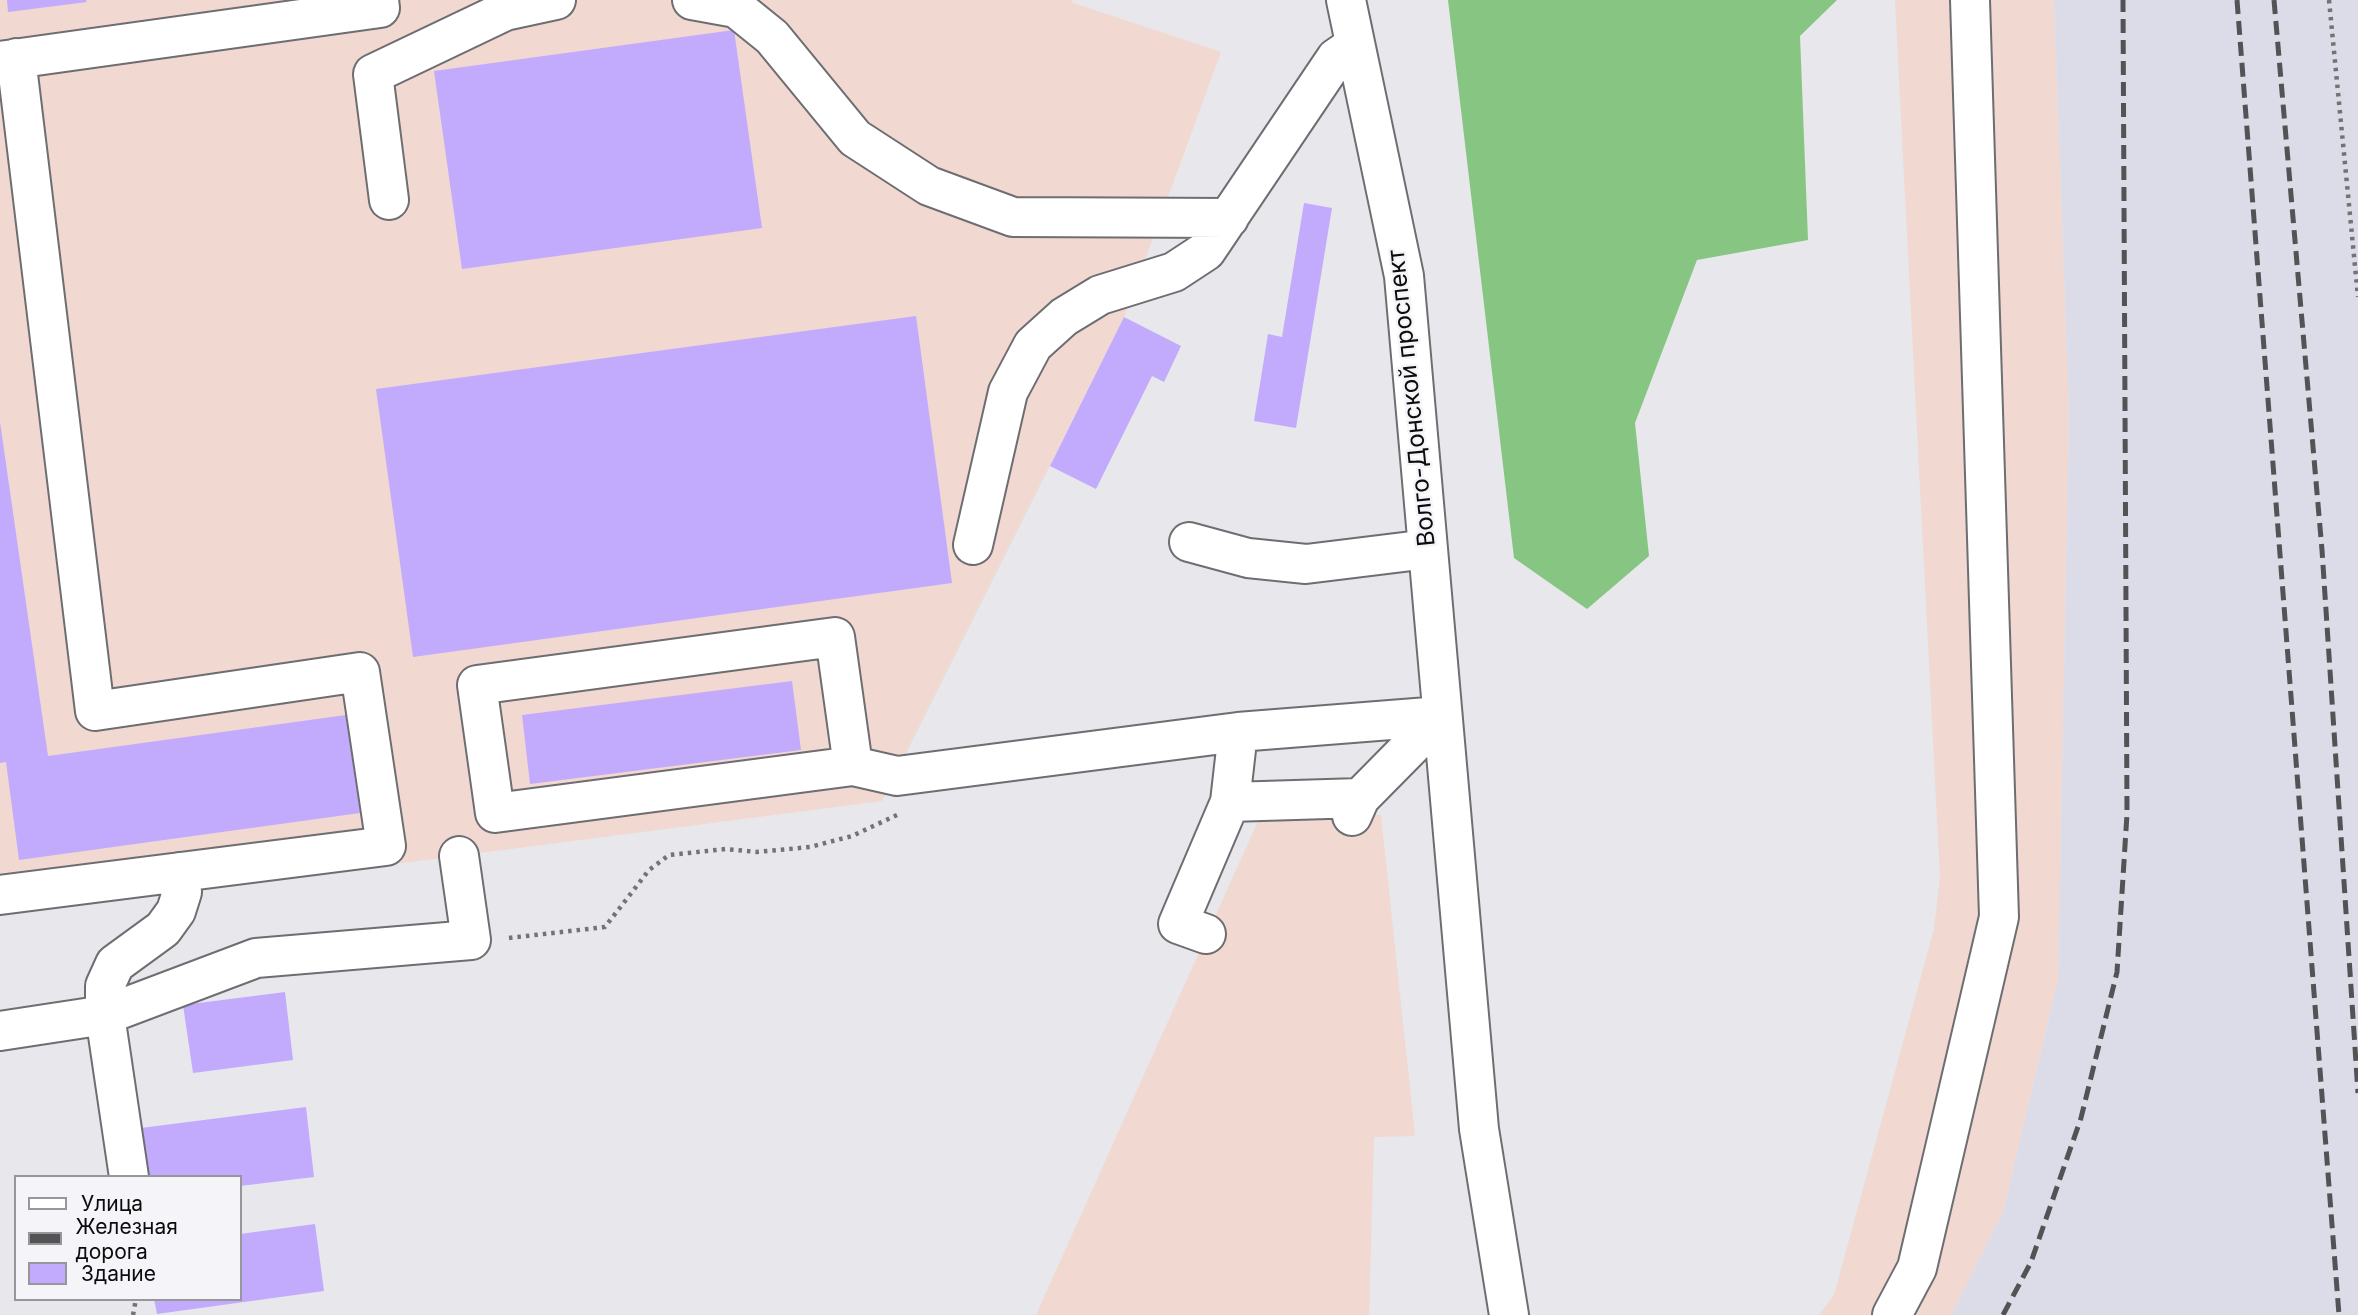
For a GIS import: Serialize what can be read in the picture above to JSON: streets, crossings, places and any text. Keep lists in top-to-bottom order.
{
  "streets": {
    "street": ["Волго-Донской проспект"]
  },
  "legend": ["Улица", "Железная дорога", "Здание"]
}
